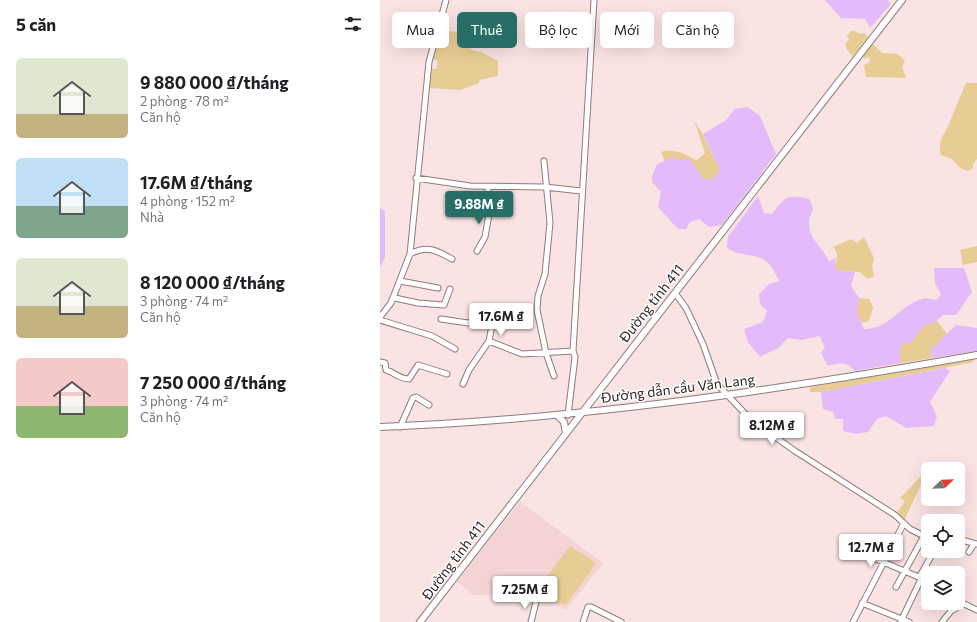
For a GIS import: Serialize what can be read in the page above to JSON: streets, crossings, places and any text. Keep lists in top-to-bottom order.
{
  "streets": {
    "main road": ["Đường tỉnh 411", "Đường dẫn cầu Văn Lang"]
  },
  "crossings": [
    ["Đường tỉnh 411", "Đường dẫn cầu Văn Lang"]
  ],
  "north": "top right",
  "page": {
    "heading": "5 căn",
    "chip": [
      "Mua",
      "Thuê",
      "Bộ lọc",
      "Mới",
      "Căn hộ"
    ],
    "list": [
      {
        "name": "9 880 000 ₫/tháng",
        "note": "2 phòng · 78 m² · Căn hộ"
      },
      {
        "name": "17.6M ₫/tháng",
        "note": "4 phòng · 152 m² · Nhà"
      },
      {
        "name": "8 120 000 ₫/tháng",
        "note": "3 phòng · 74 m² · Căn hộ"
      },
      {
        "name": "7 250 000 ₫/tháng",
        "note": "3 phòng · 74 m² · Căn hộ"
      }
    ],
    "price": [
      "9.88M ₫",
      "17.6M ₫",
      "8.12M ₫",
      "12.7M ₫",
      "7.25M ₫"
    ]
  }
}
